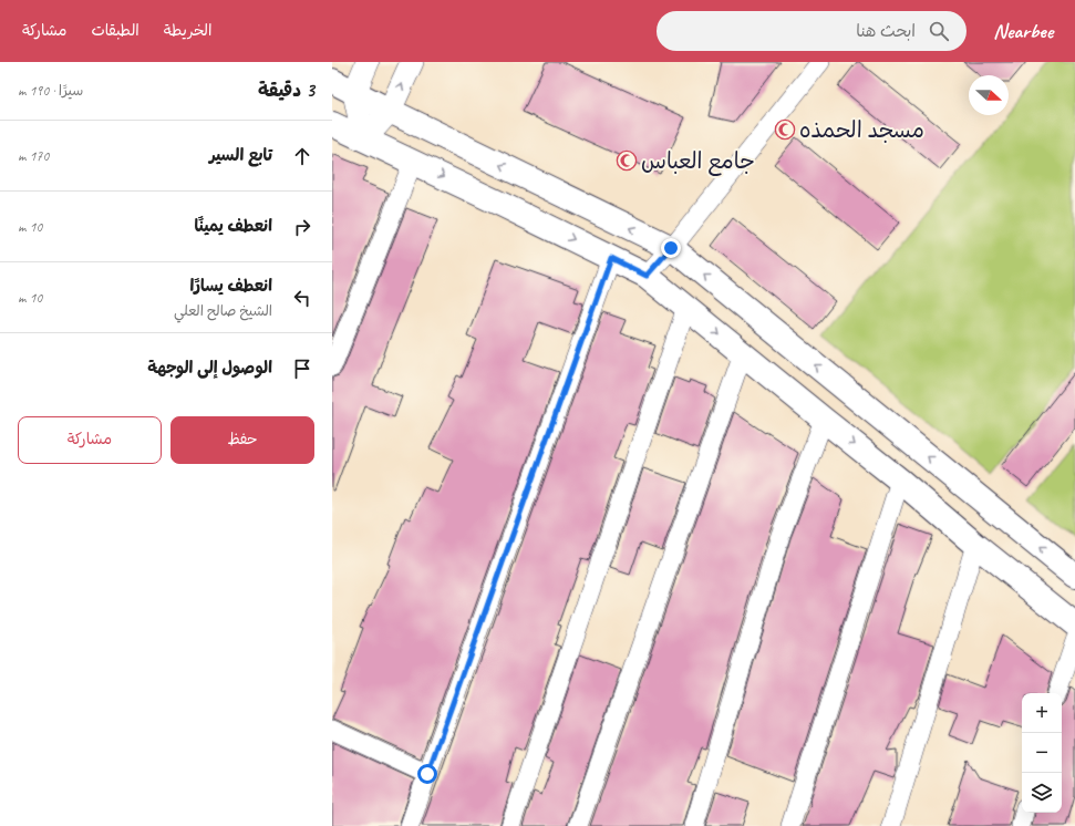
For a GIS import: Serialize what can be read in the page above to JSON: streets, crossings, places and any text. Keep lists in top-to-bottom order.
{
  "places": {
    "mosque": ["مسجد الحمذه", "جامع العباس"]
  },
  "north": "right",
  "page": {
    "header": "Nearbee",
    "search": "ابحث هنا",
    "nav": ["الخريطة", "الطبقات", "مشاركة"],
    "heading": ["3 دقيقة", "سيرًا · 190 m"],
    "list": [
      ["تابع السير", "170 m"],
      ["انعطف يمينًا", "10 m"],
      ["انعطف يسارًا", "الشيخ صالح العلي", "10 m"],
      "الوصول إلى الوجهة"
    ],
    "buttons": ["حفظ", "مشاركة"],
    "map_buttons": ["+", "−"]
  }
}
